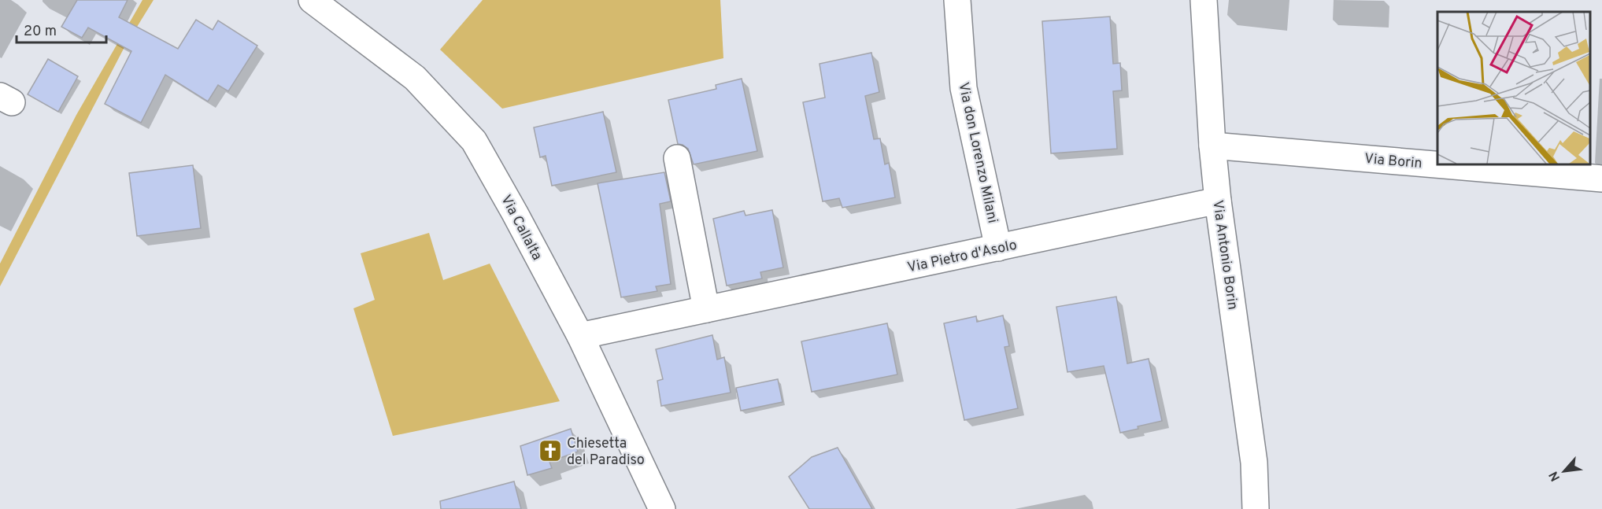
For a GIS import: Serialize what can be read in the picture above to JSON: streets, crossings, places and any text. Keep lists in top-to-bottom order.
{
  "streets": {
    "street": [
      "Via don Lorenzo Milani",
      "Via Borin",
      "Via Callalta",
      "Via Antonio Borin",
      "Via Pietro d'Asolo"
    ]
  },
  "crossings": [
    ["Via don Lorenzo Milani", "Via Pietro d'Asolo"],
    ["Via Borin", "Via Antonio Borin"],
    ["Via Callalta", "Via Pietro d'Asolo"],
    ["Via Antonio Borin", "Via Pietro d'Asolo"]
  ],
  "places": {
    "church": ["Chiesetta del Paradiso"]
  },
  "scale_bar": "20 m",
  "north": "bottom left"
}
